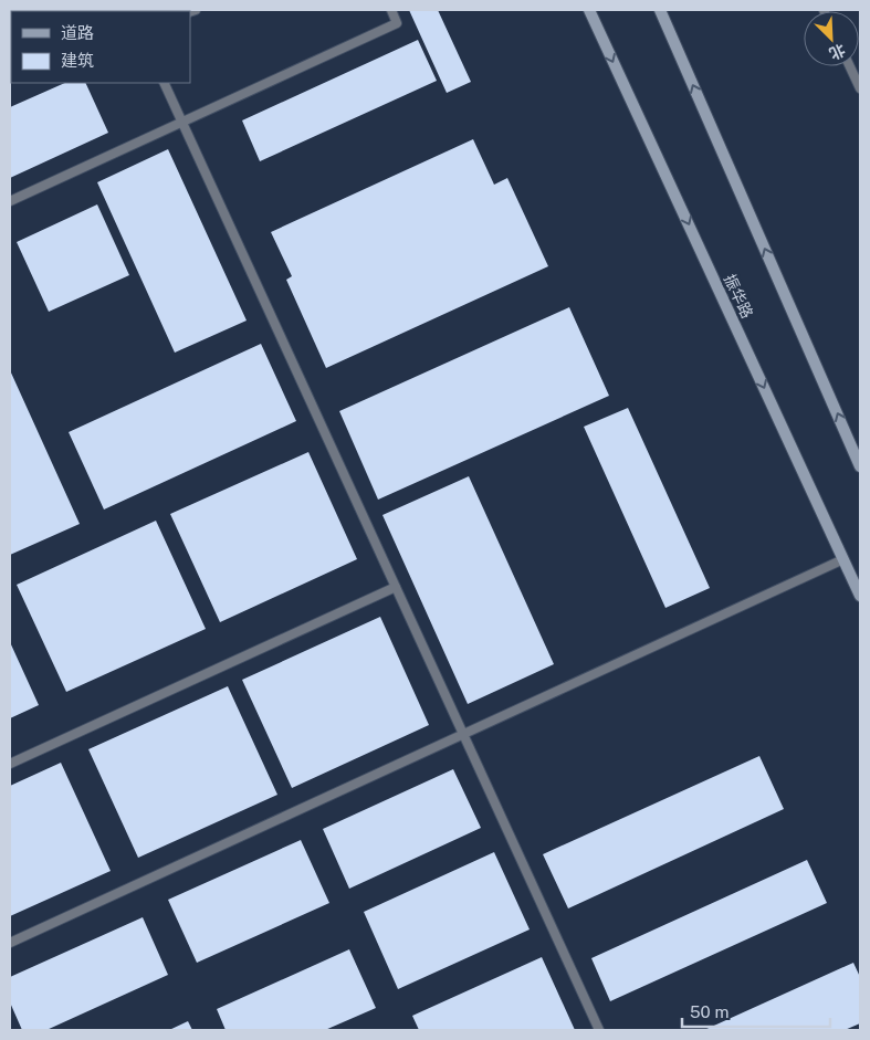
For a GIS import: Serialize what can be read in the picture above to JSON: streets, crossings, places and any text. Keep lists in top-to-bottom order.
{
  "streets": {
    "main road": ["振华路"]
  },
  "legend": ["道路", "建筑"],
  "scale_bar": "50 m",
  "north": "bottom right"
}
